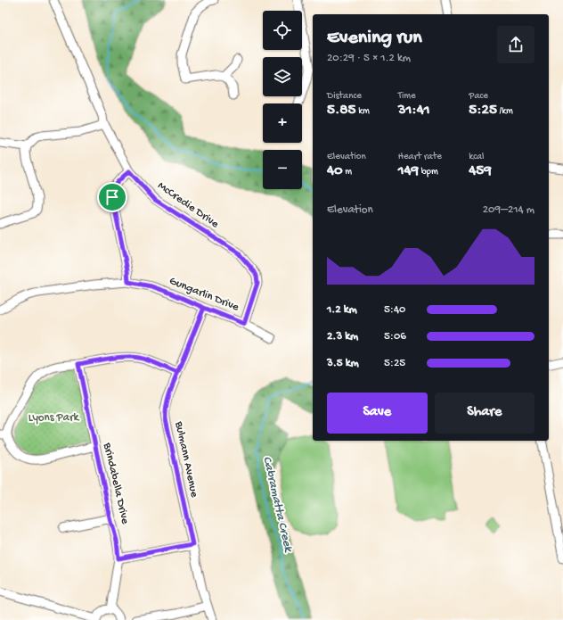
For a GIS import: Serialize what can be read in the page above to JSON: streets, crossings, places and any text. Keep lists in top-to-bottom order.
{
  "streets": {
    "street": [
      "McCredie Drive",
      "Gungarlin Drive",
      "Bulmann Avenue",
      "Brindabella Drive"
    ]
  },
  "crossings": [
    ["McCredie Drive", "Gungarlin Drive"],
    ["Gungarlin Drive", "Bulmann Avenue"]
  ],
  "water": ["Cabramatta Creek"],
  "parks": ["Lyons Park"],
  "page": {
    "map_buttons": ["+", "−"],
    "heading": ["Evening run", "20:29 · 5 × 1.2 km"],
    "stats": [
      ["Distance", "5.85 km"],
      ["Time", "31:41"],
      ["Pace", "5:25 /km"],
      ["Elevation", "40 m"],
      ["Heart rate", "149 bpm"],
      ["kcal", "459"]
    ],
    "chart": ["Elevation", "209–214 m"],
    "list": [
      {
        "name": "1.2 km",
        "note": "5:40"
      },
      {
        "name": "2.3 km",
        "note": "5:06"
      },
      {
        "name": "3.5 km",
        "note": "5:25"
      }
    ],
    "buttons": ["Save", "Share"]
  }
}
